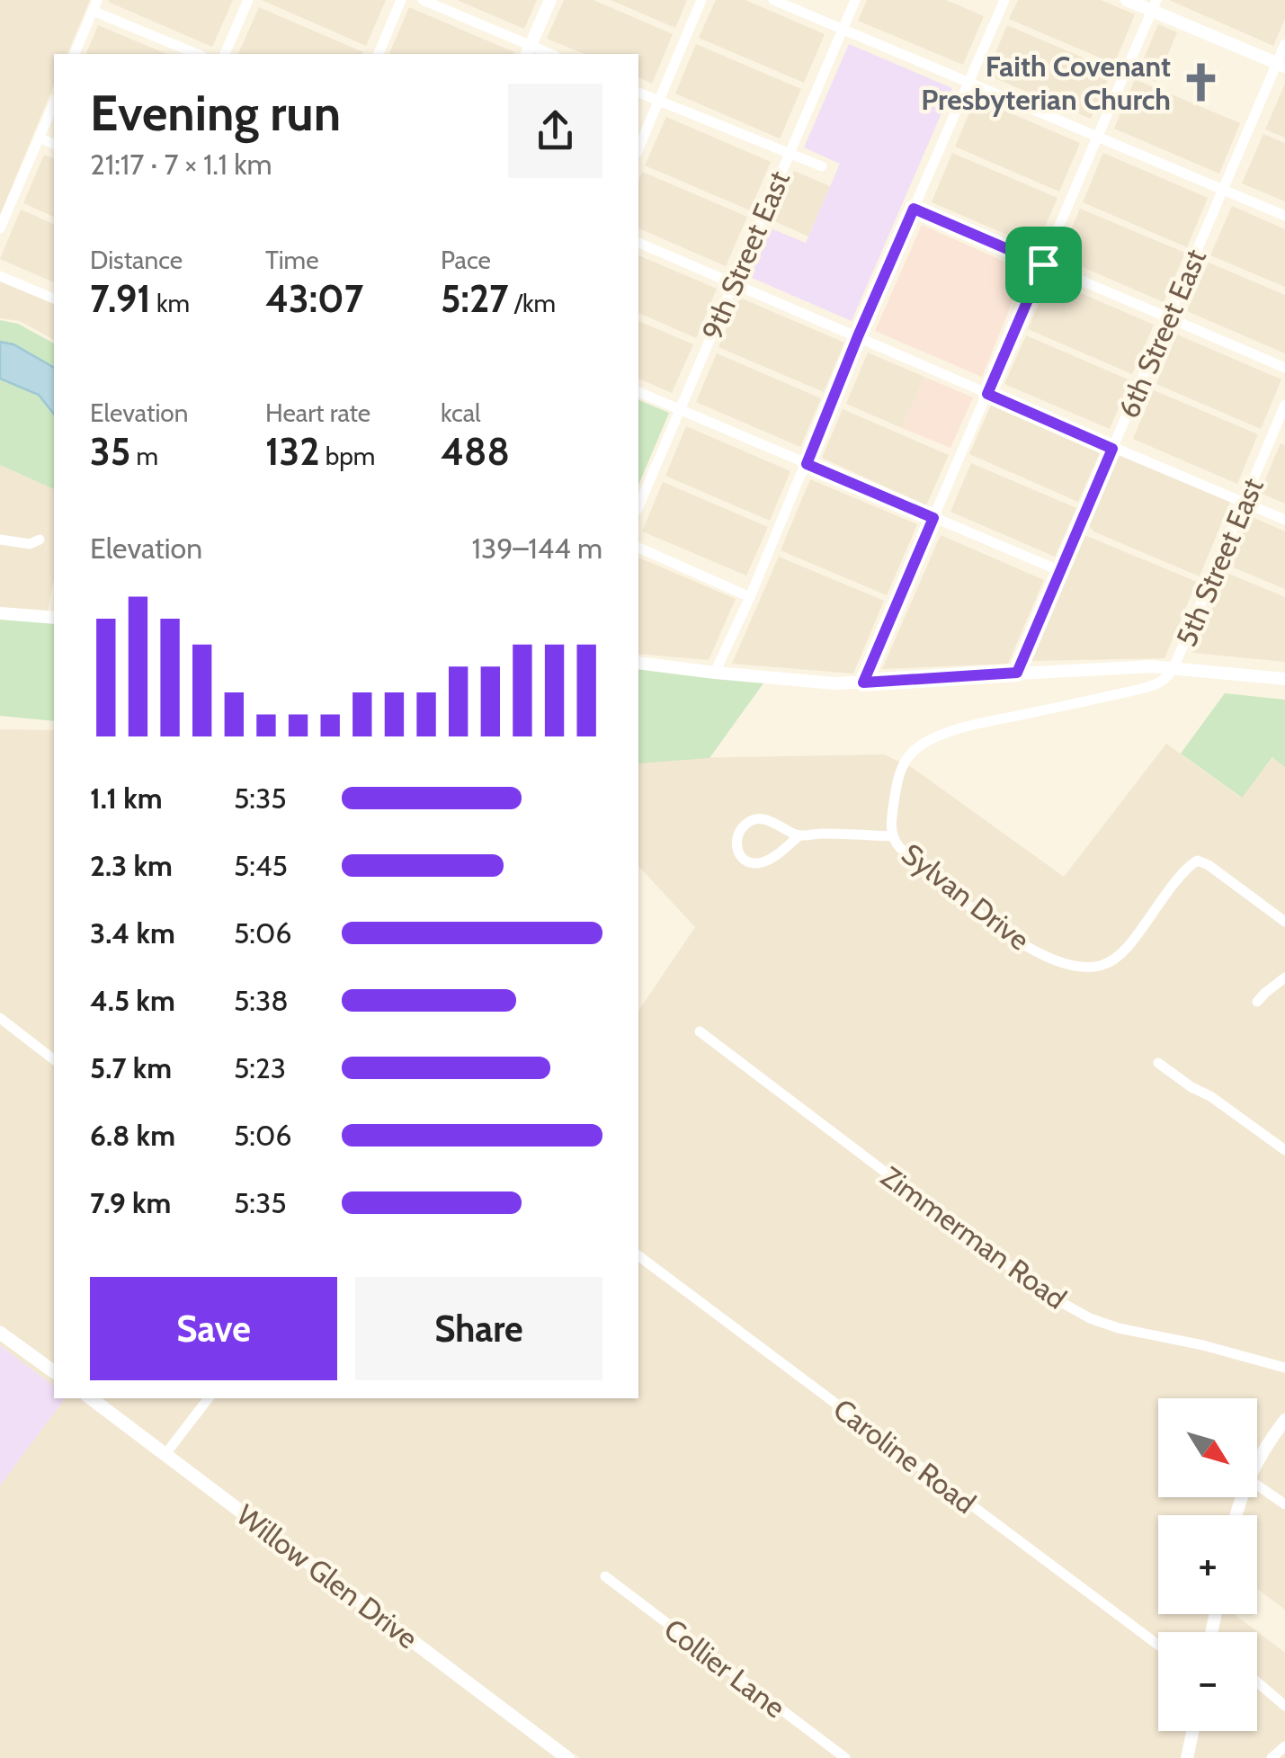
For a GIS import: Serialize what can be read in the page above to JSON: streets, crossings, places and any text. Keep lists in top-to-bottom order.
{
  "streets": {
    "main road": ["Willow Glen Drive"],
    "street": [
      "9th Street East",
      "6th Street East",
      "5th Street East",
      "Sylvan Drive",
      "Zimmerman Road",
      "Caroline Road",
      "Collier Lane"
    ]
  },
  "crossings": [
    ["5th Street East", "Sylvan Drive"]
  ],
  "places": {
    "church": ["Faith Covenant Presbyterian Church"]
  },
  "north": "bottom right",
  "page": {
    "heading": ["Evening run", "21:17 · 7 × 1.1 km"],
    "stats": [
      ["Distance", "7.91 km"],
      ["Time", "43:07"],
      ["Pace", "5:27 /km"],
      ["Elevation", "35 m"],
      ["Heart rate", "132 bpm"],
      ["kcal", "488"]
    ],
    "chart": ["Elevation", "139–144 m"],
    "list": [
      {
        "name": "1.1 km",
        "note": "5:35"
      },
      {
        "name": "2.3 km",
        "note": "5:45"
      },
      {
        "name": "3.4 km",
        "note": "5:06"
      },
      {
        "name": "4.5 km",
        "note": "5:38"
      },
      {
        "name": "5.7 km",
        "note": "5:23"
      },
      {
        "name": "6.8 km",
        "note": "5:06"
      },
      {
        "name": "7.9 km",
        "note": "5:35"
      }
    ],
    "buttons": ["Save", "Share"],
    "map_buttons": ["+", "−"]
  }
}
